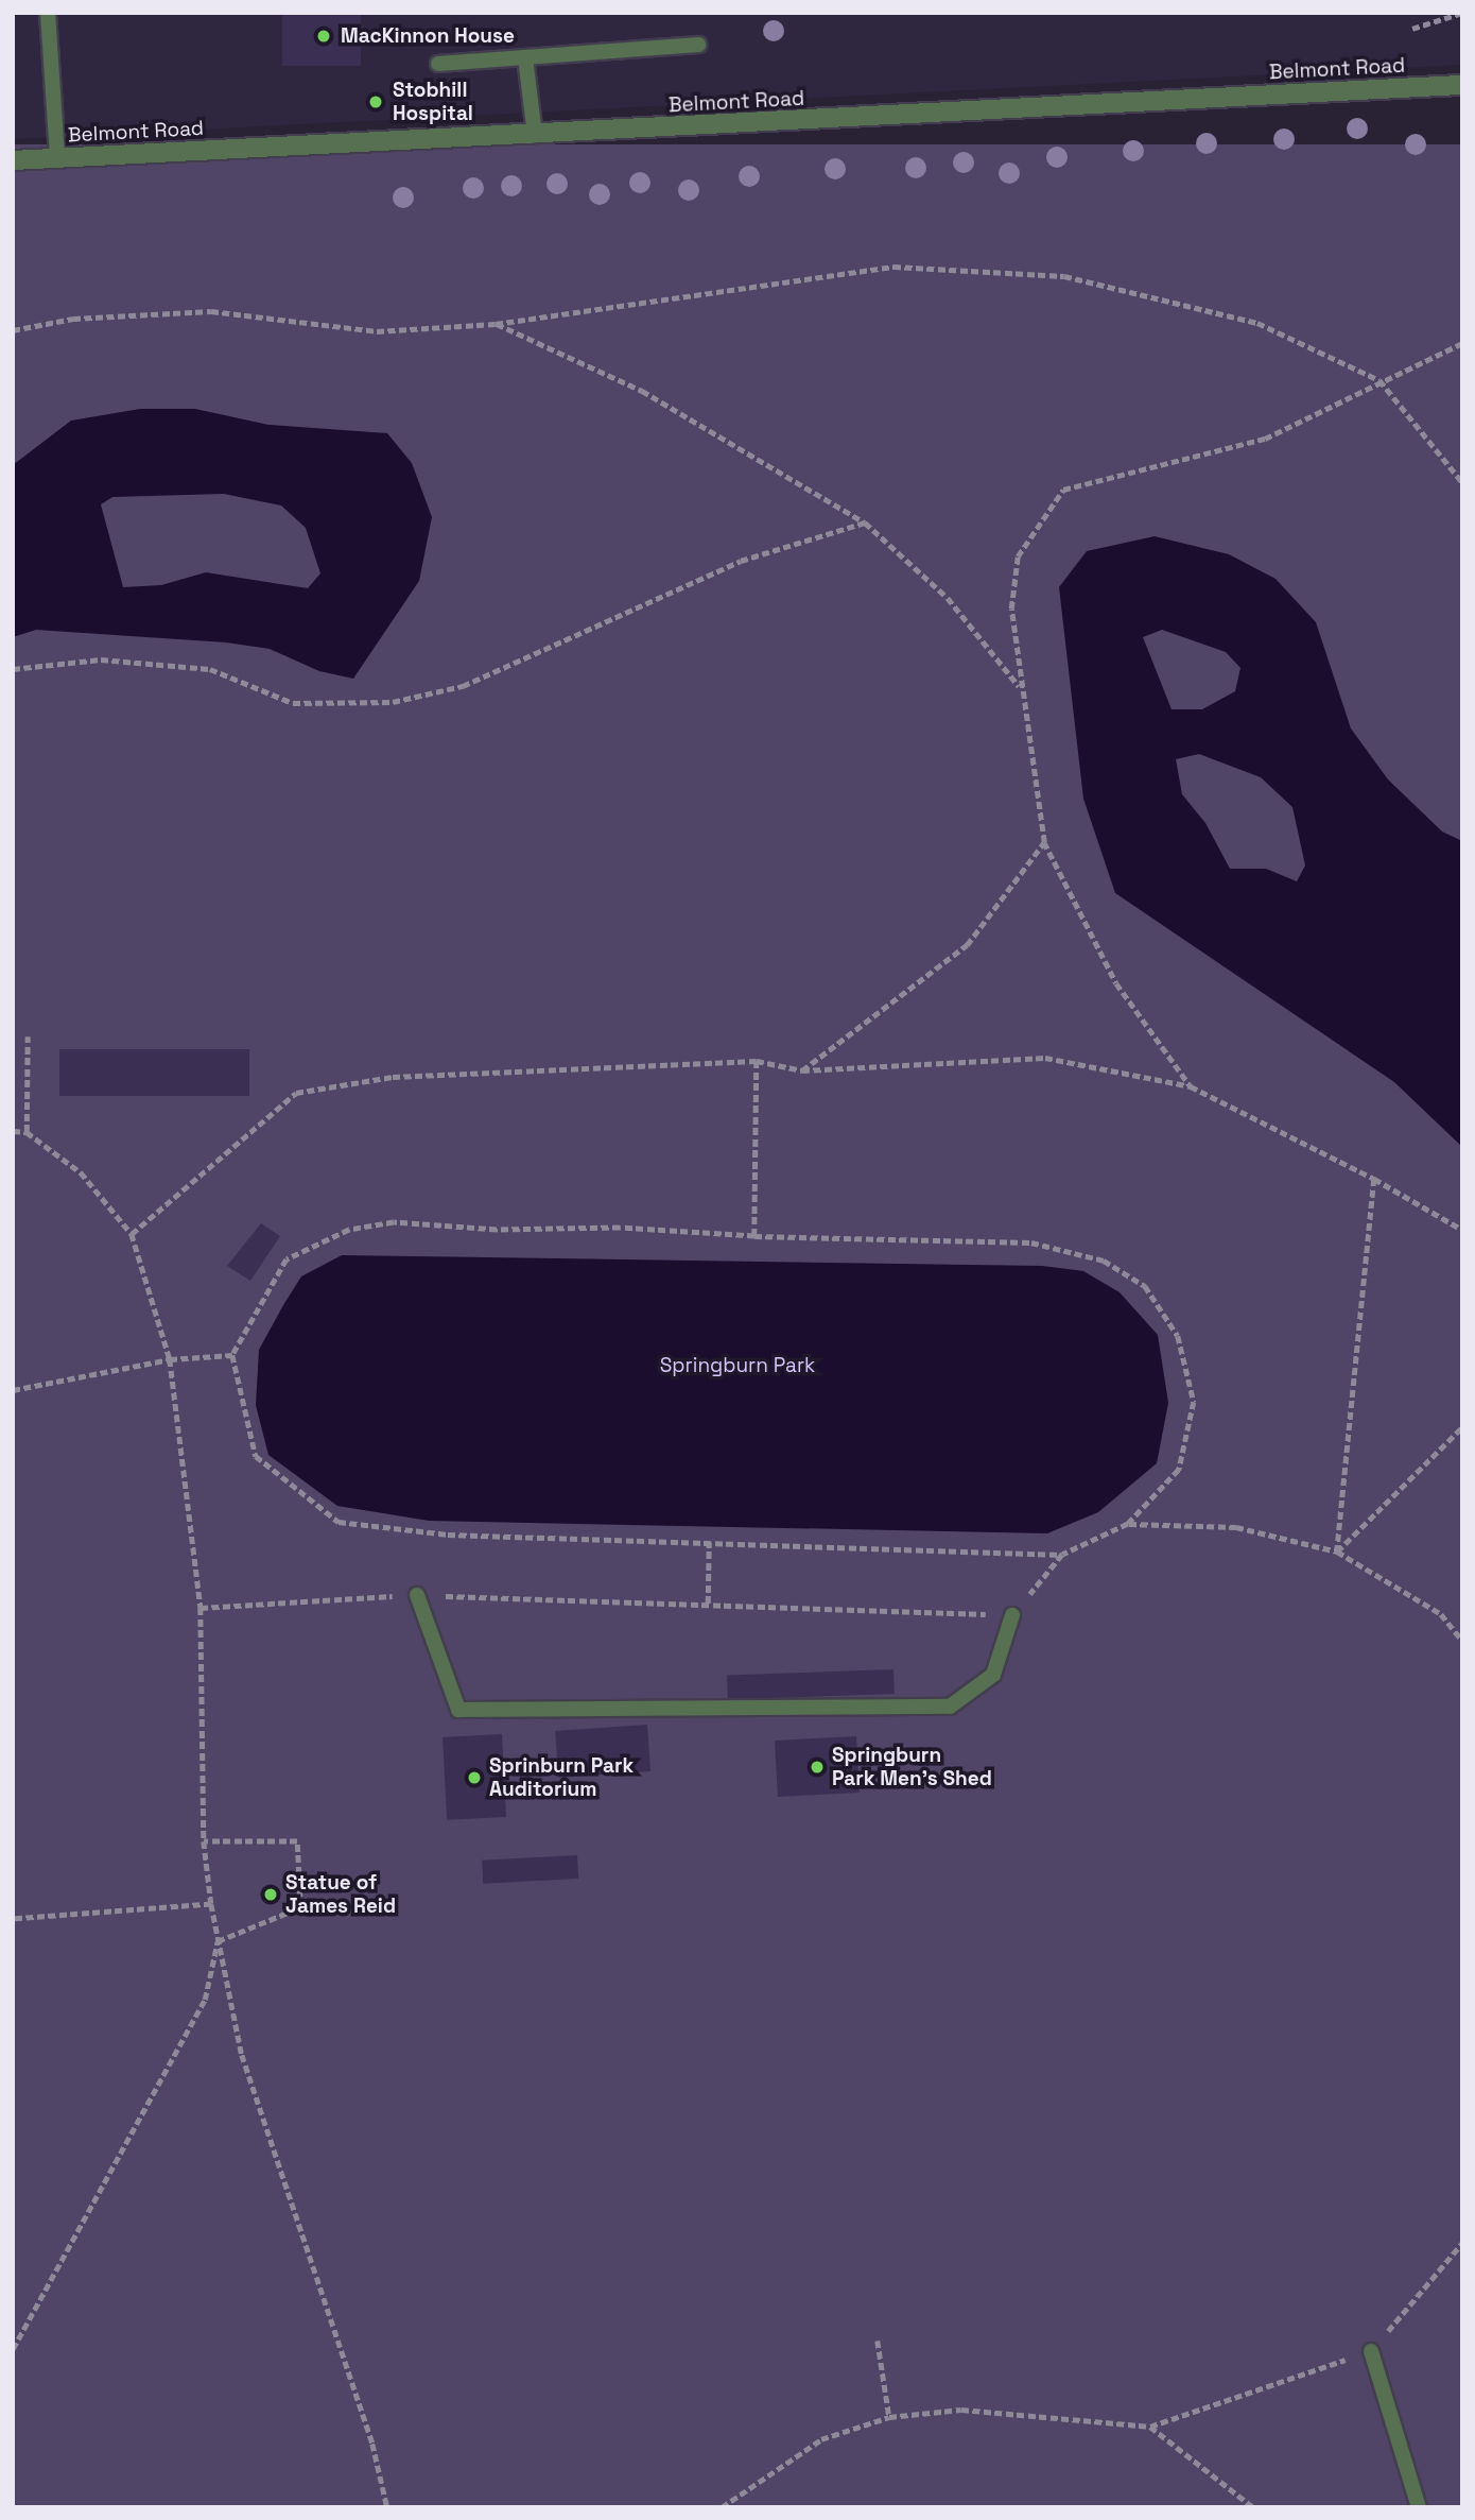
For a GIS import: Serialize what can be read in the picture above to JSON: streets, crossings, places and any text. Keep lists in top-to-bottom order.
{
  "streets": {
    "street": ["Belmont Road"]
  },
  "parks": ["Springburn Park"],
  "places": [
    "MacKinnon House",
    "Stobhill Hospital",
    "Springburn Park Men's Shed",
    "Sprinburn Park Auditorium",
    "Statue of James Reid"
  ]
}
